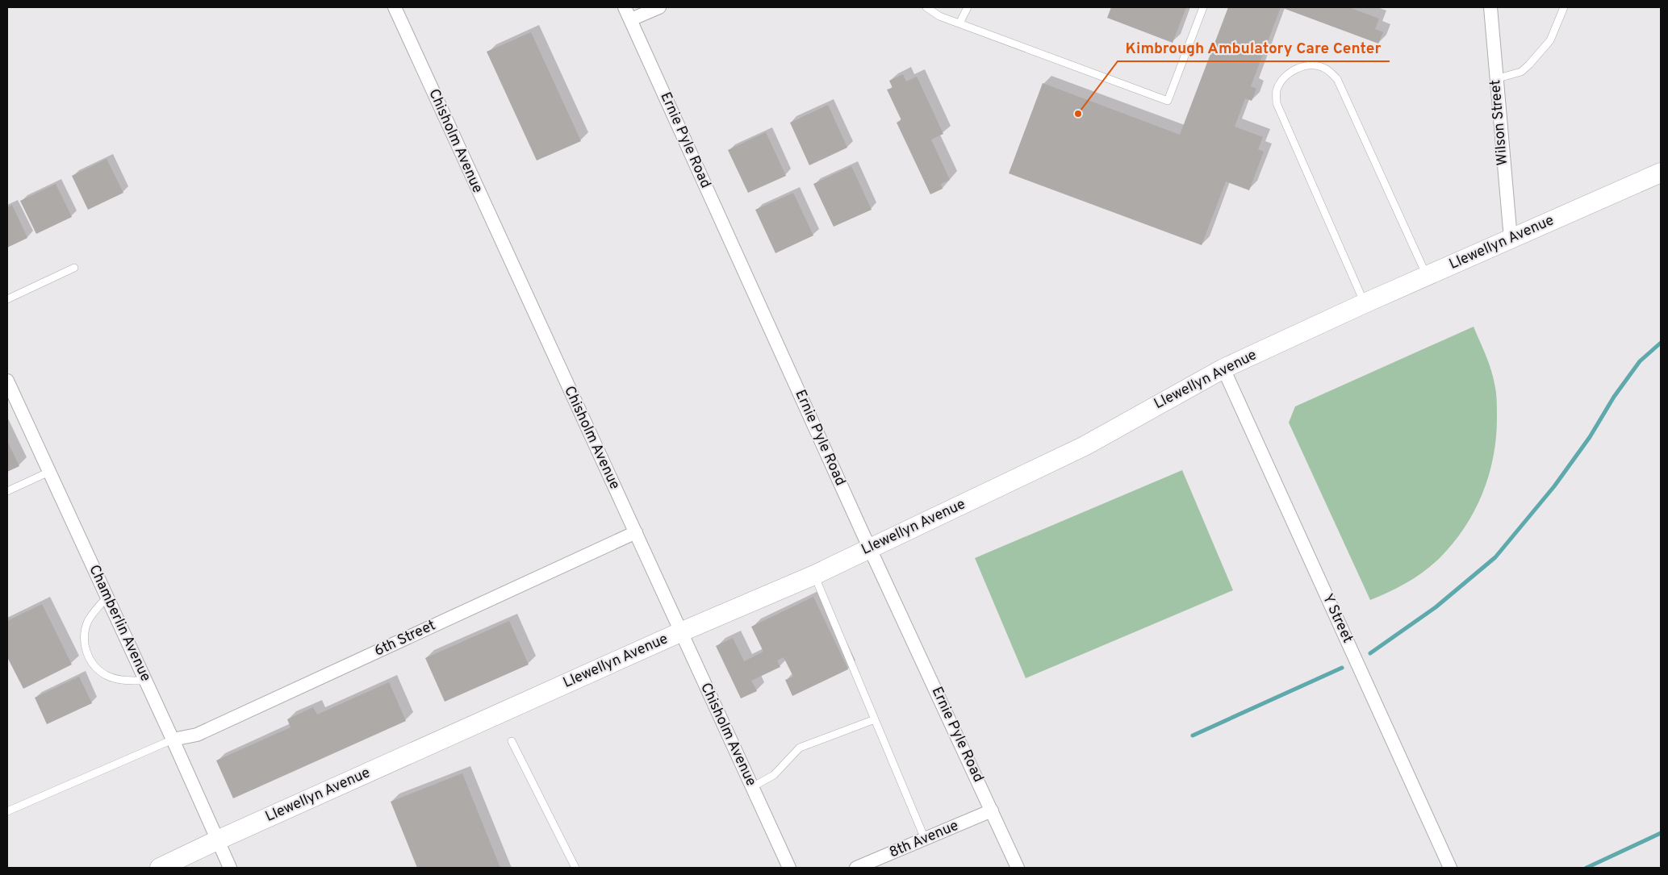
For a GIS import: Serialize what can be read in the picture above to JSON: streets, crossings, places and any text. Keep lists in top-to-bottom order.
{
  "streets": {
    "street": [
      "Wilson Street",
      "Ernie Pyle Road",
      "Chisholm Avenue",
      "Llewellyn Avenue",
      "Y Street",
      "Chamberlin Avenue",
      "6th Street",
      "8th Avenue"
    ]
  },
  "crossings": [
    ["Wilson Street", "Llewellyn Avenue"],
    ["Ernie Pyle Road", "Llewellyn Avenue"],
    ["Ernie Pyle Road", "8th Avenue"],
    ["Chisholm Avenue", "Llewellyn Avenue"],
    ["Chisholm Avenue", "6th Street"],
    ["Llewellyn Avenue", "Y Street"],
    ["Llewellyn Avenue", "Chamberlin Avenue"],
    ["Chamberlin Avenue", "6th Street"]
  ],
  "places": ["Kimbrough Ambulatory Care Center"]
}
